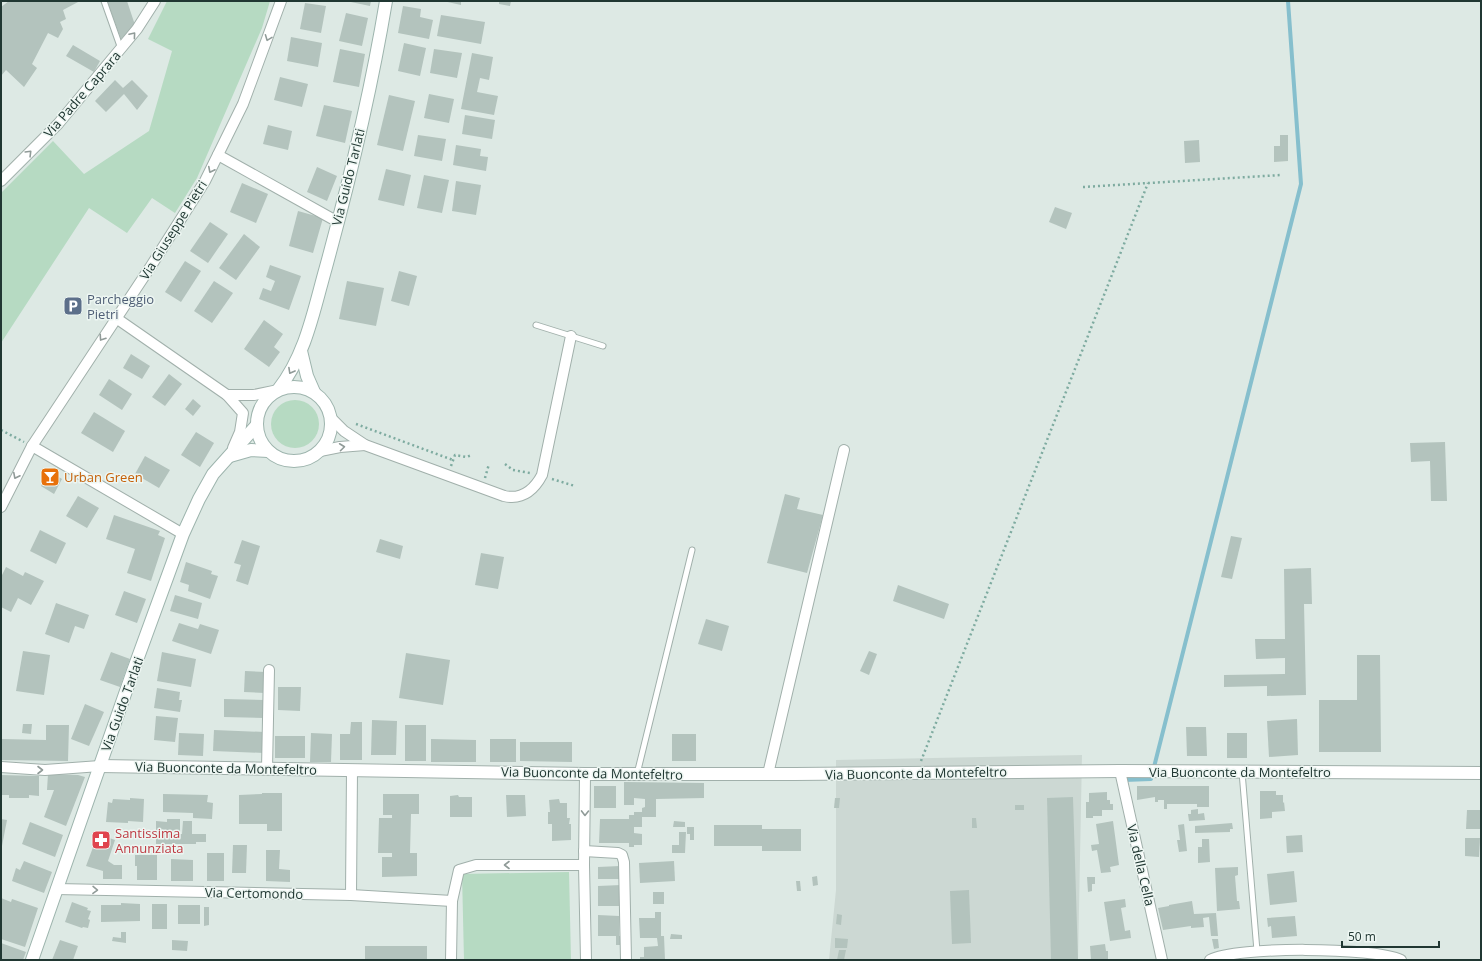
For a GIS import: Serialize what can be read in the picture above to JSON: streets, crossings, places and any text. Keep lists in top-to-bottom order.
{
  "streets": {
    "street": [
      "Via Padre Caprara",
      "Via Guido Tarlati",
      "Via Giuseppe Pietri",
      "Via Buonconte da Montefeltro",
      "Via della Cella",
      "Via Certomondo"
    ]
  },
  "crossings": [
    ["Via Guido Tarlati", "Via Buonconte da Montefeltro"],
    ["Via Guido Tarlati", "Via Certomondo"],
    ["Via Buonconte da Montefeltro", "Via della Cella"]
  ],
  "one_way": ["Via Padre Caprara", "Via Giuseppe Pietri", "Via Certomondo"],
  "places": {
    "parking": ["Parcheggio Pietri"],
    "bar": ["Urban Green"],
    "pharmacy": ["Santissima Annunziata"]
  },
  "scale_bar": "50 m"
}
